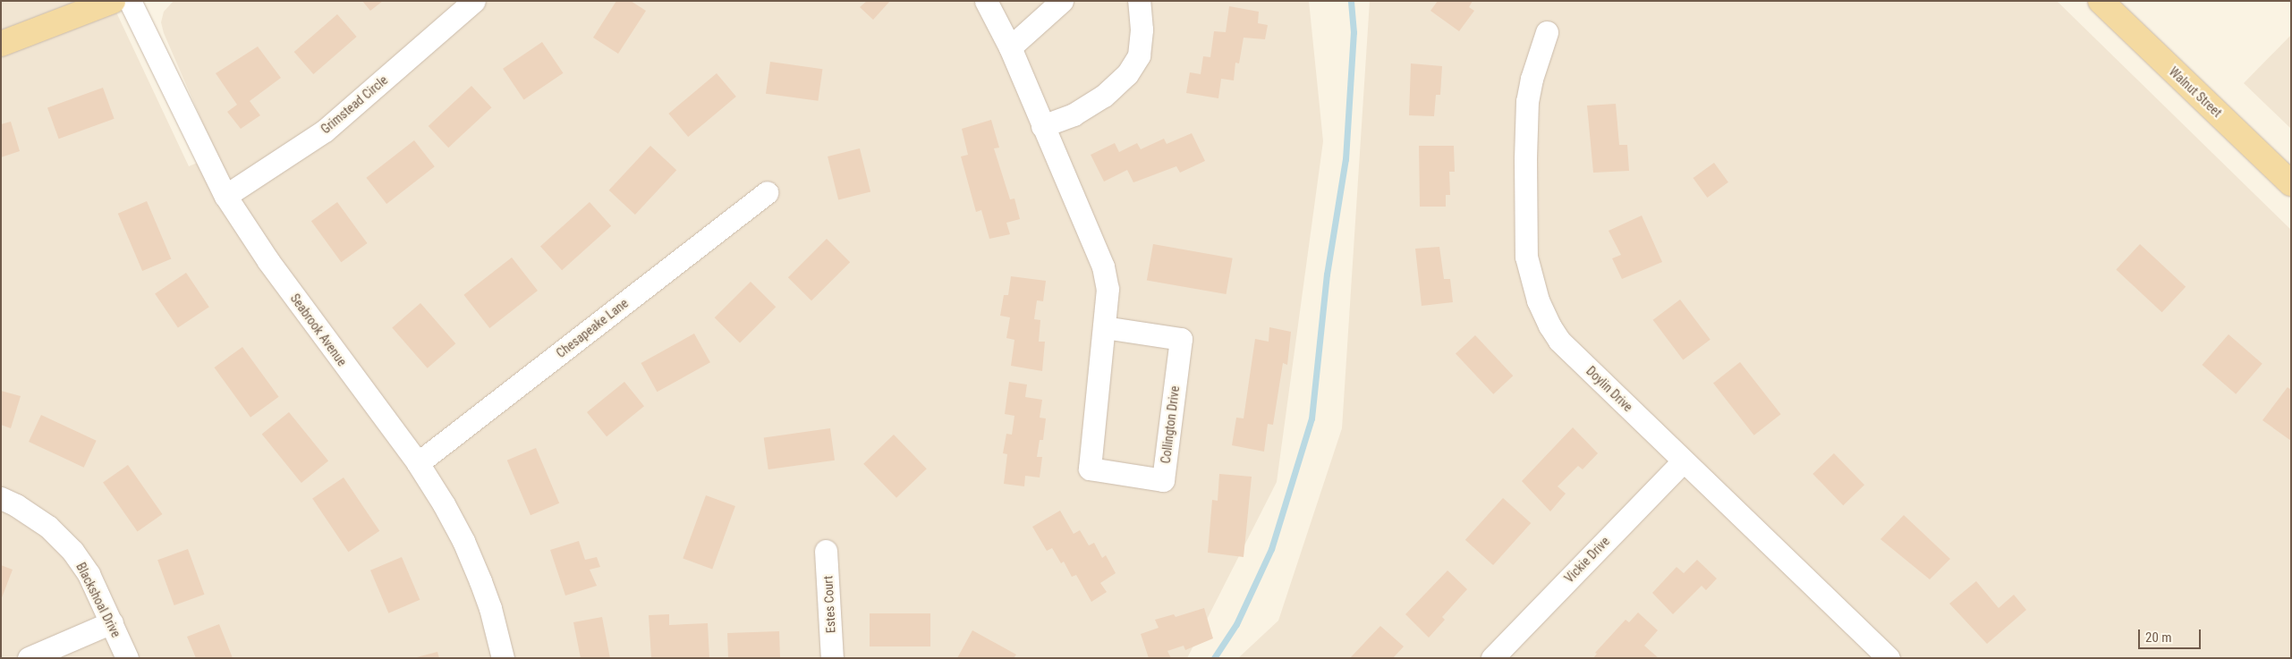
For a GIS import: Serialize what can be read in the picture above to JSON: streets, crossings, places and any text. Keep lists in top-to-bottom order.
{
  "streets": {
    "main road": ["Walnut Street"],
    "street": [
      "Grimstead Circle",
      "Chesapeake Lane",
      "Seabrook Avenue",
      "Doylin Drive",
      "Collington Drive",
      "Vickie Drive",
      "Blackshoal Drive",
      "Estes Court"
    ]
  },
  "crossings": [
    ["Grimstead Circle", "Seabrook Avenue"],
    ["Chesapeake Lane", "Seabrook Avenue"],
    ["Doylin Drive", "Vickie Drive"]
  ],
  "scale_bar": "20 m"
}
